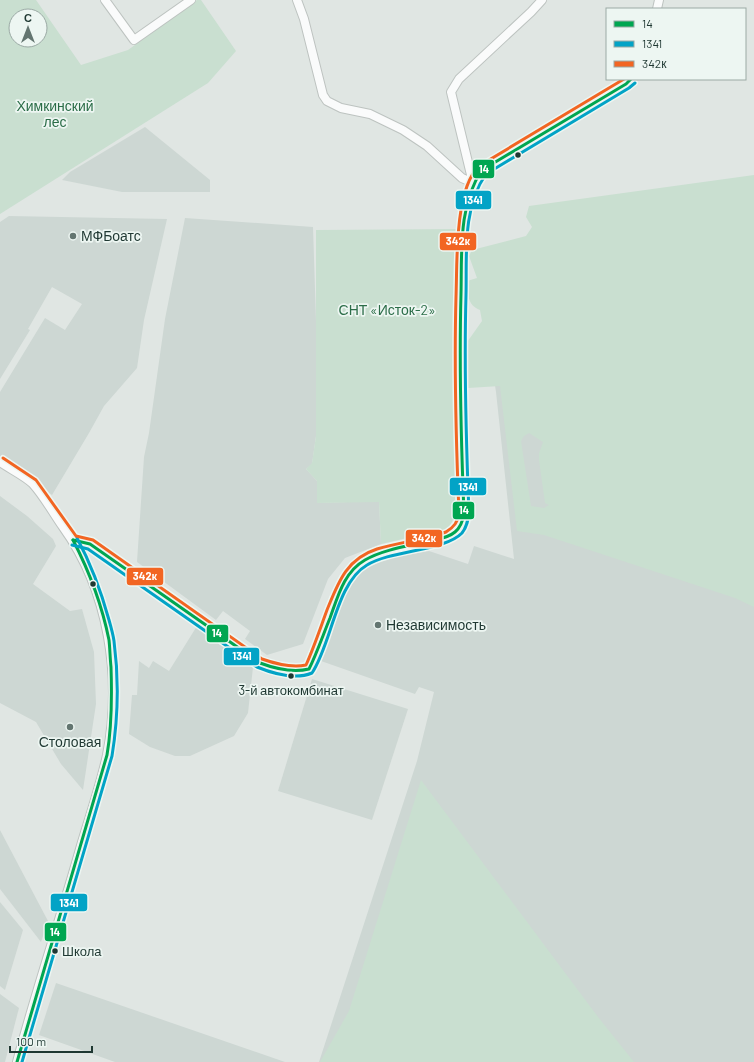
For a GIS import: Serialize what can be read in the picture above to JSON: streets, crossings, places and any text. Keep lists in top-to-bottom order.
{
  "parks": ["Химкинский лес", "СНТ «Исток-2»"],
  "places": [
    "МФБоатс",
    "Независимость",
    "3-й автокомбинат",
    "Столовая",
    "Школа"
  ],
  "lines": ["transit line 14", "transit line 342к", "transit line 1341"],
  "legend": ["14", "1341", "342к"],
  "scale_bar": "100 m",
  "north": "top"
}
